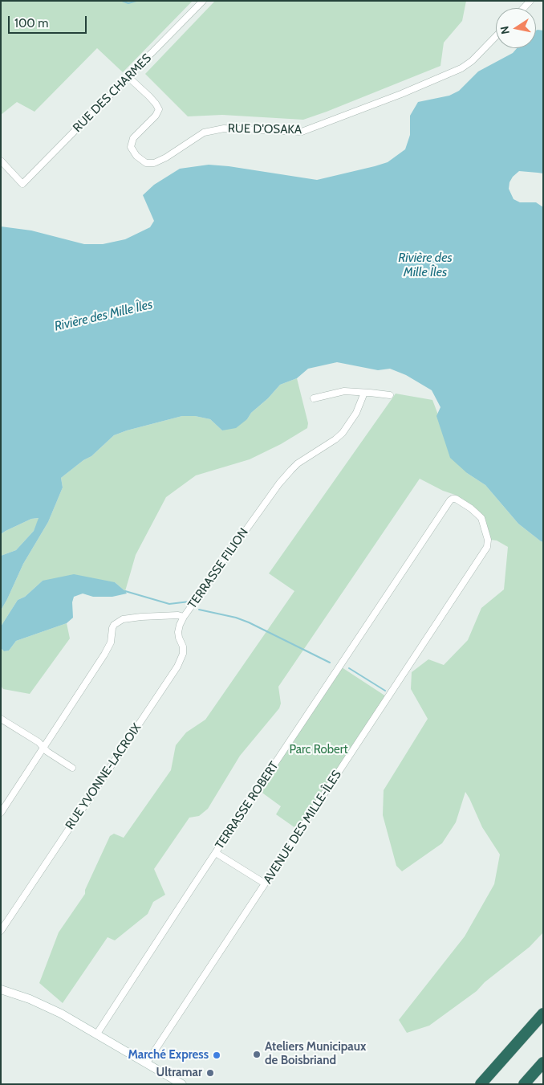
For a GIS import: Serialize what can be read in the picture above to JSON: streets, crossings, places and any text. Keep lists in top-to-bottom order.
{
  "streets": {
    "street": [
      "RUE DES CHARMES",
      "RUE D'OSAKA",
      "TERRASSE FILION",
      "RUE YVONNE-LACROIX",
      "TERRASSE ROBERT",
      "AVENUE DES MILLE-ÎLES"
    ]
  },
  "crossings": [
    ["RUE DES CHARMES", "RUE D'OSAKA"],
    ["TERRASSE FILION", "RUE YVONNE-LACROIX"],
    ["TERRASSE ROBERT", "AVENUE DES MILLE-ÎLES"]
  ],
  "water": ["Rivière des Mille Îles"],
  "parks": ["Parc Robert"],
  "places": ["Ateliers Municipaux de Boisbriand", "Marché Express", "Ultramar"],
  "scale_bar": "100 m",
  "north": "left"
}
